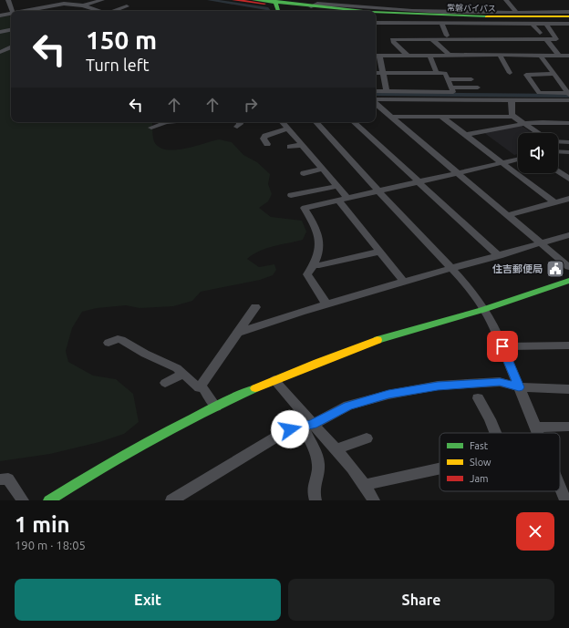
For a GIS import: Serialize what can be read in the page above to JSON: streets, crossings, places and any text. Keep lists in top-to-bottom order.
{
  "streets": {
    "main road": ["常磐バイパス"]
  },
  "places": {
    "public building": ["住吉郵便局"]
  },
  "legend": ["Fast", "Slow", "Jam"],
  "page": {
    "turn": ["150 m", "Turn left"],
    "heading": ["1 min", "190 m · 18:05"],
    "buttons": ["Exit", "Share"]
  }
}
